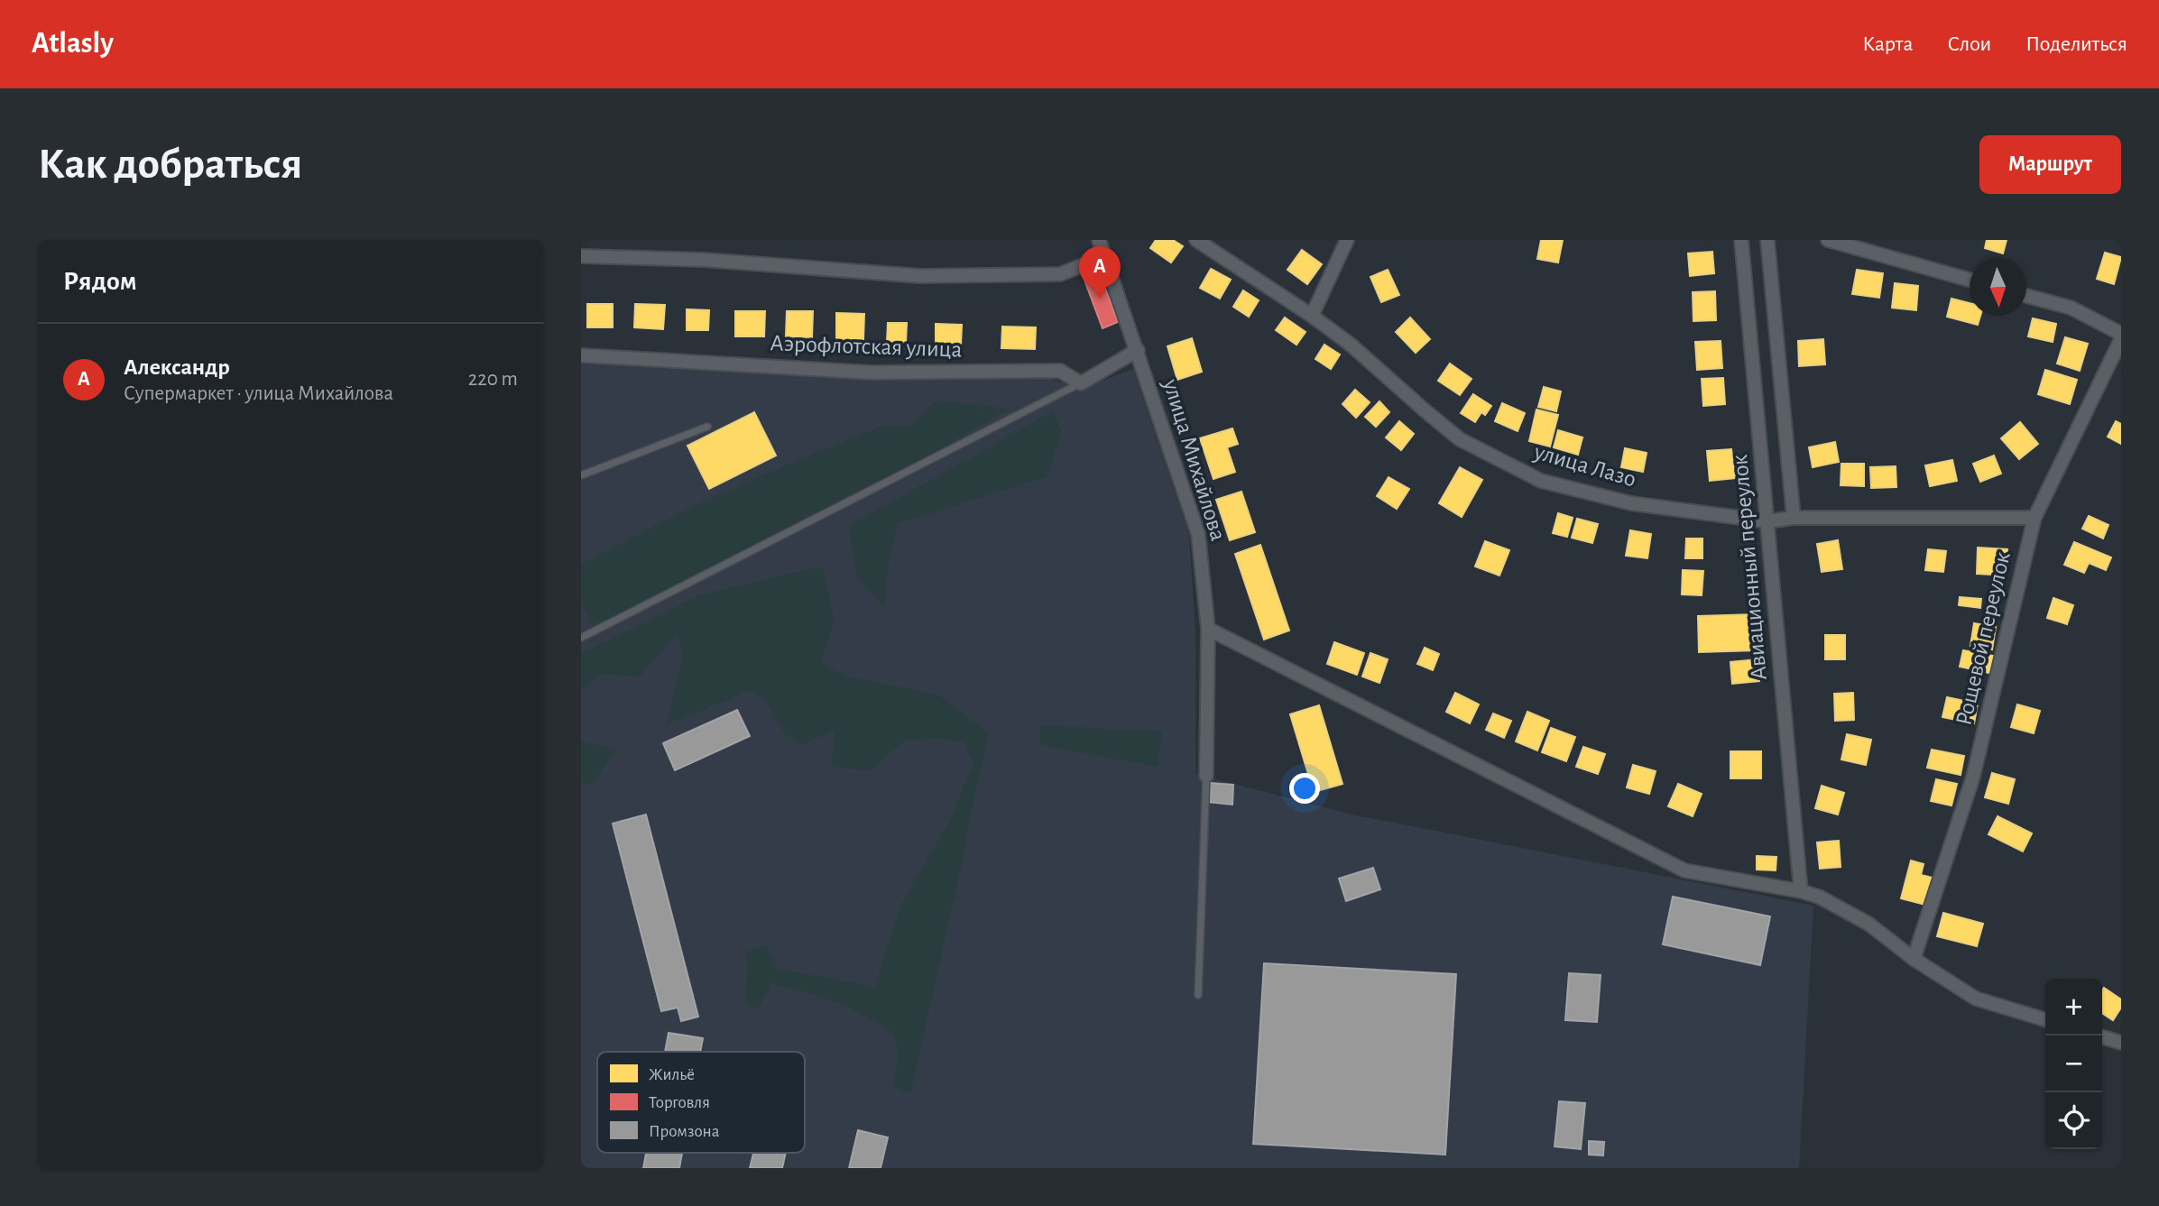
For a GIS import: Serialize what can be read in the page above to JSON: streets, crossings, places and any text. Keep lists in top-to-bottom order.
{
  "streets": {
    "street": [
      "Аэрофлотская улица",
      "улица Михайлова",
      "улица Лазо",
      "Авиационный переулок",
      "Рощевой переулок"
    ]
  },
  "crossings": [
    ["улица Лазо", "Авиационный переулок"],
    ["улица Лазо", "Рощевой переулок"]
  ],
  "legend": ["Жильё", "Торговля", "Промзона"],
  "north": "bottom",
  "page": {
    "header": "Atlasly",
    "nav": ["Карта", "Слои", "Поделиться"],
    "buttons": "Маршрут",
    "title": "Как добраться",
    "heading": "Рядом",
    "pins": "A",
    "list": [
      {
        "mark": "A",
        "name": "Александр",
        "note": "Супермаркет · улица Михайлова",
        "value": "220 m"
      }
    ],
    "map_buttons": ["+", "−"]
  }
}
